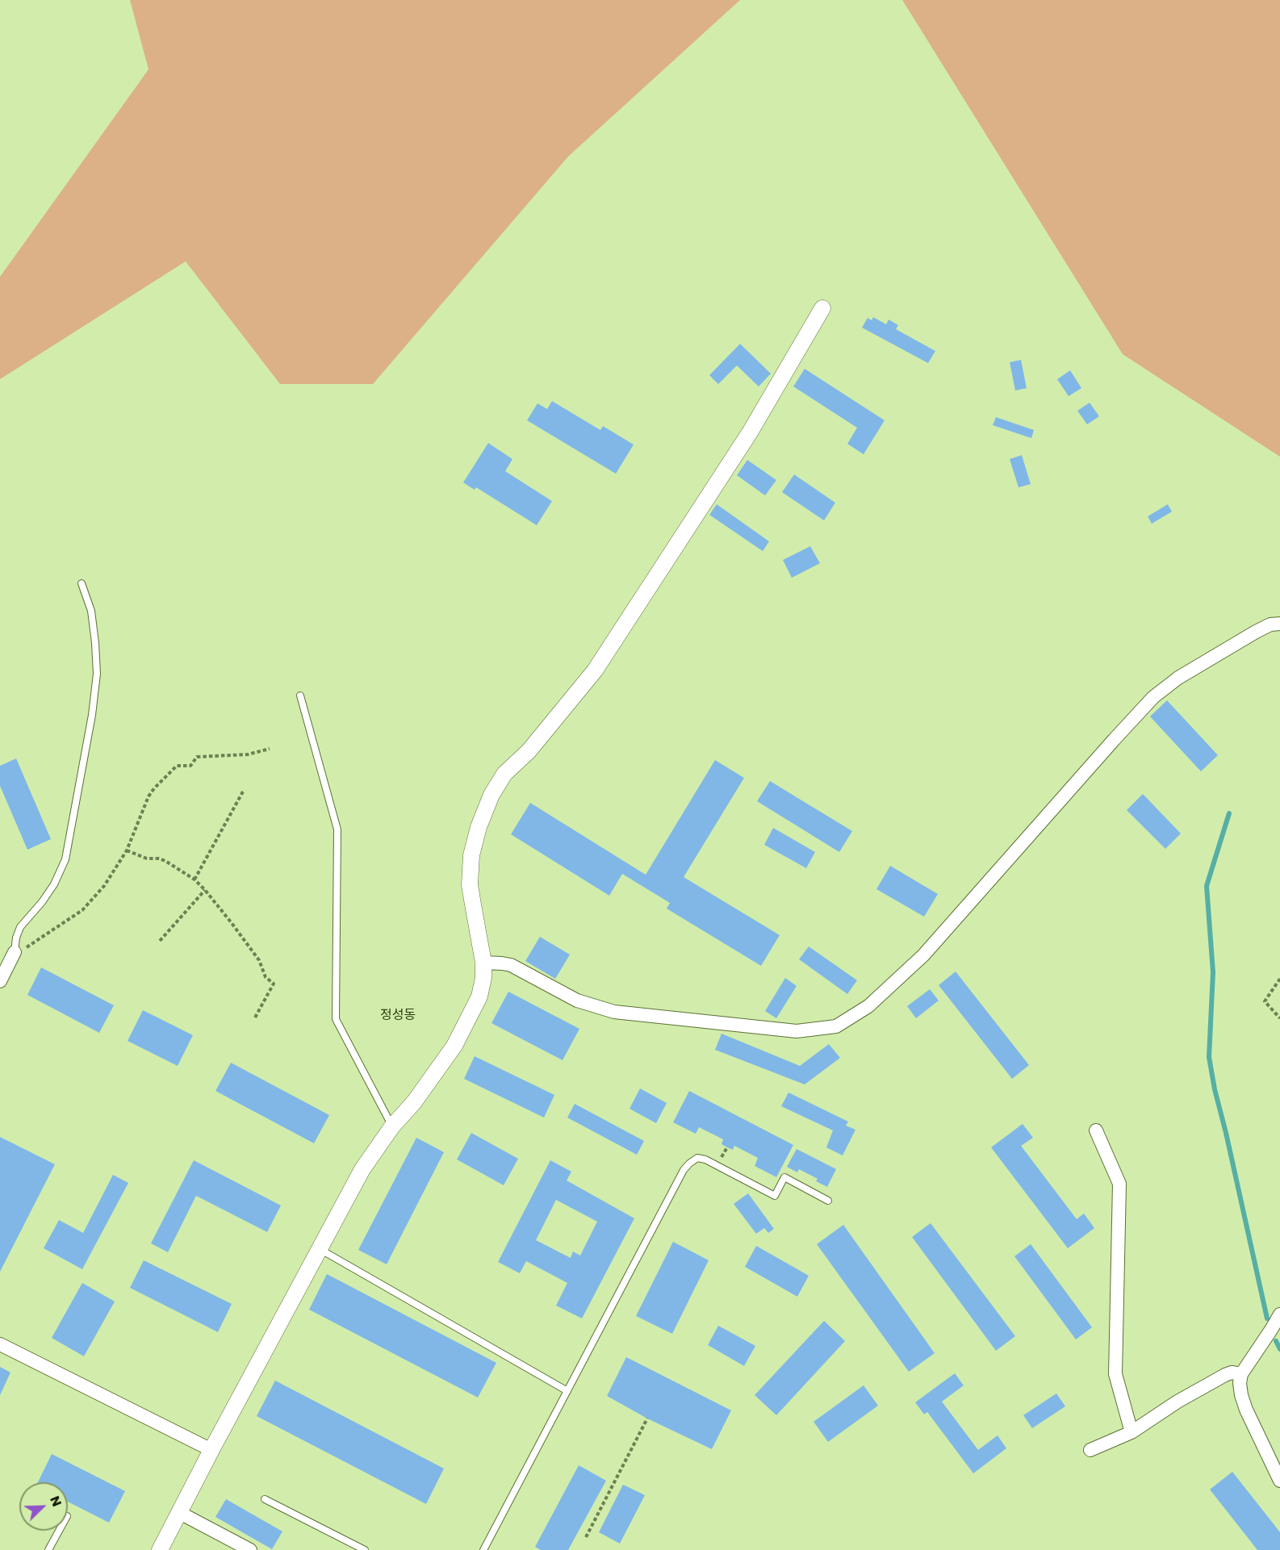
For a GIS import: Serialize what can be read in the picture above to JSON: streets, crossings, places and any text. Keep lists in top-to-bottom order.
{
  "districts": ["정성동"],
  "north": "top right"
}
